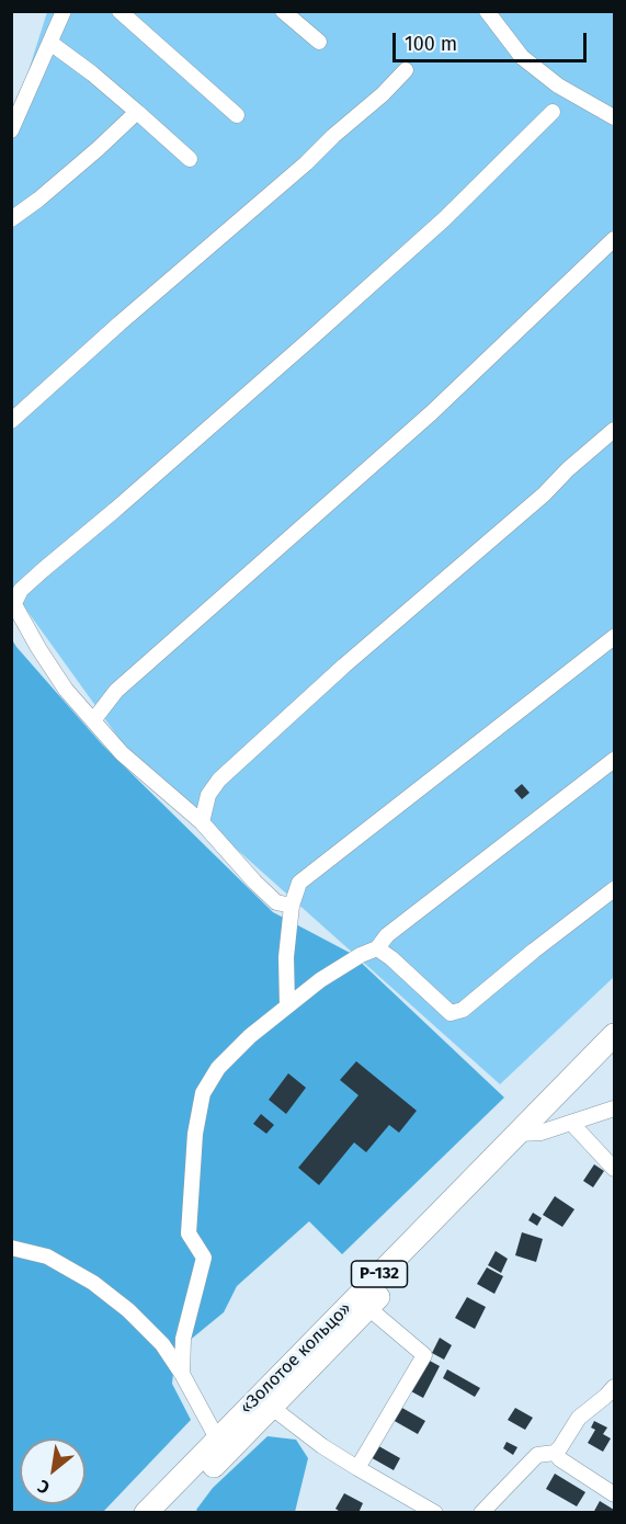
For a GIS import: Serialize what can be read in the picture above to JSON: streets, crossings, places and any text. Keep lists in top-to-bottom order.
{
  "streets": {
    "highway": ["Р-132", "«Золотое кольцо»"]
  },
  "scale_bar": "100 m",
  "north": "bottom left"
}
